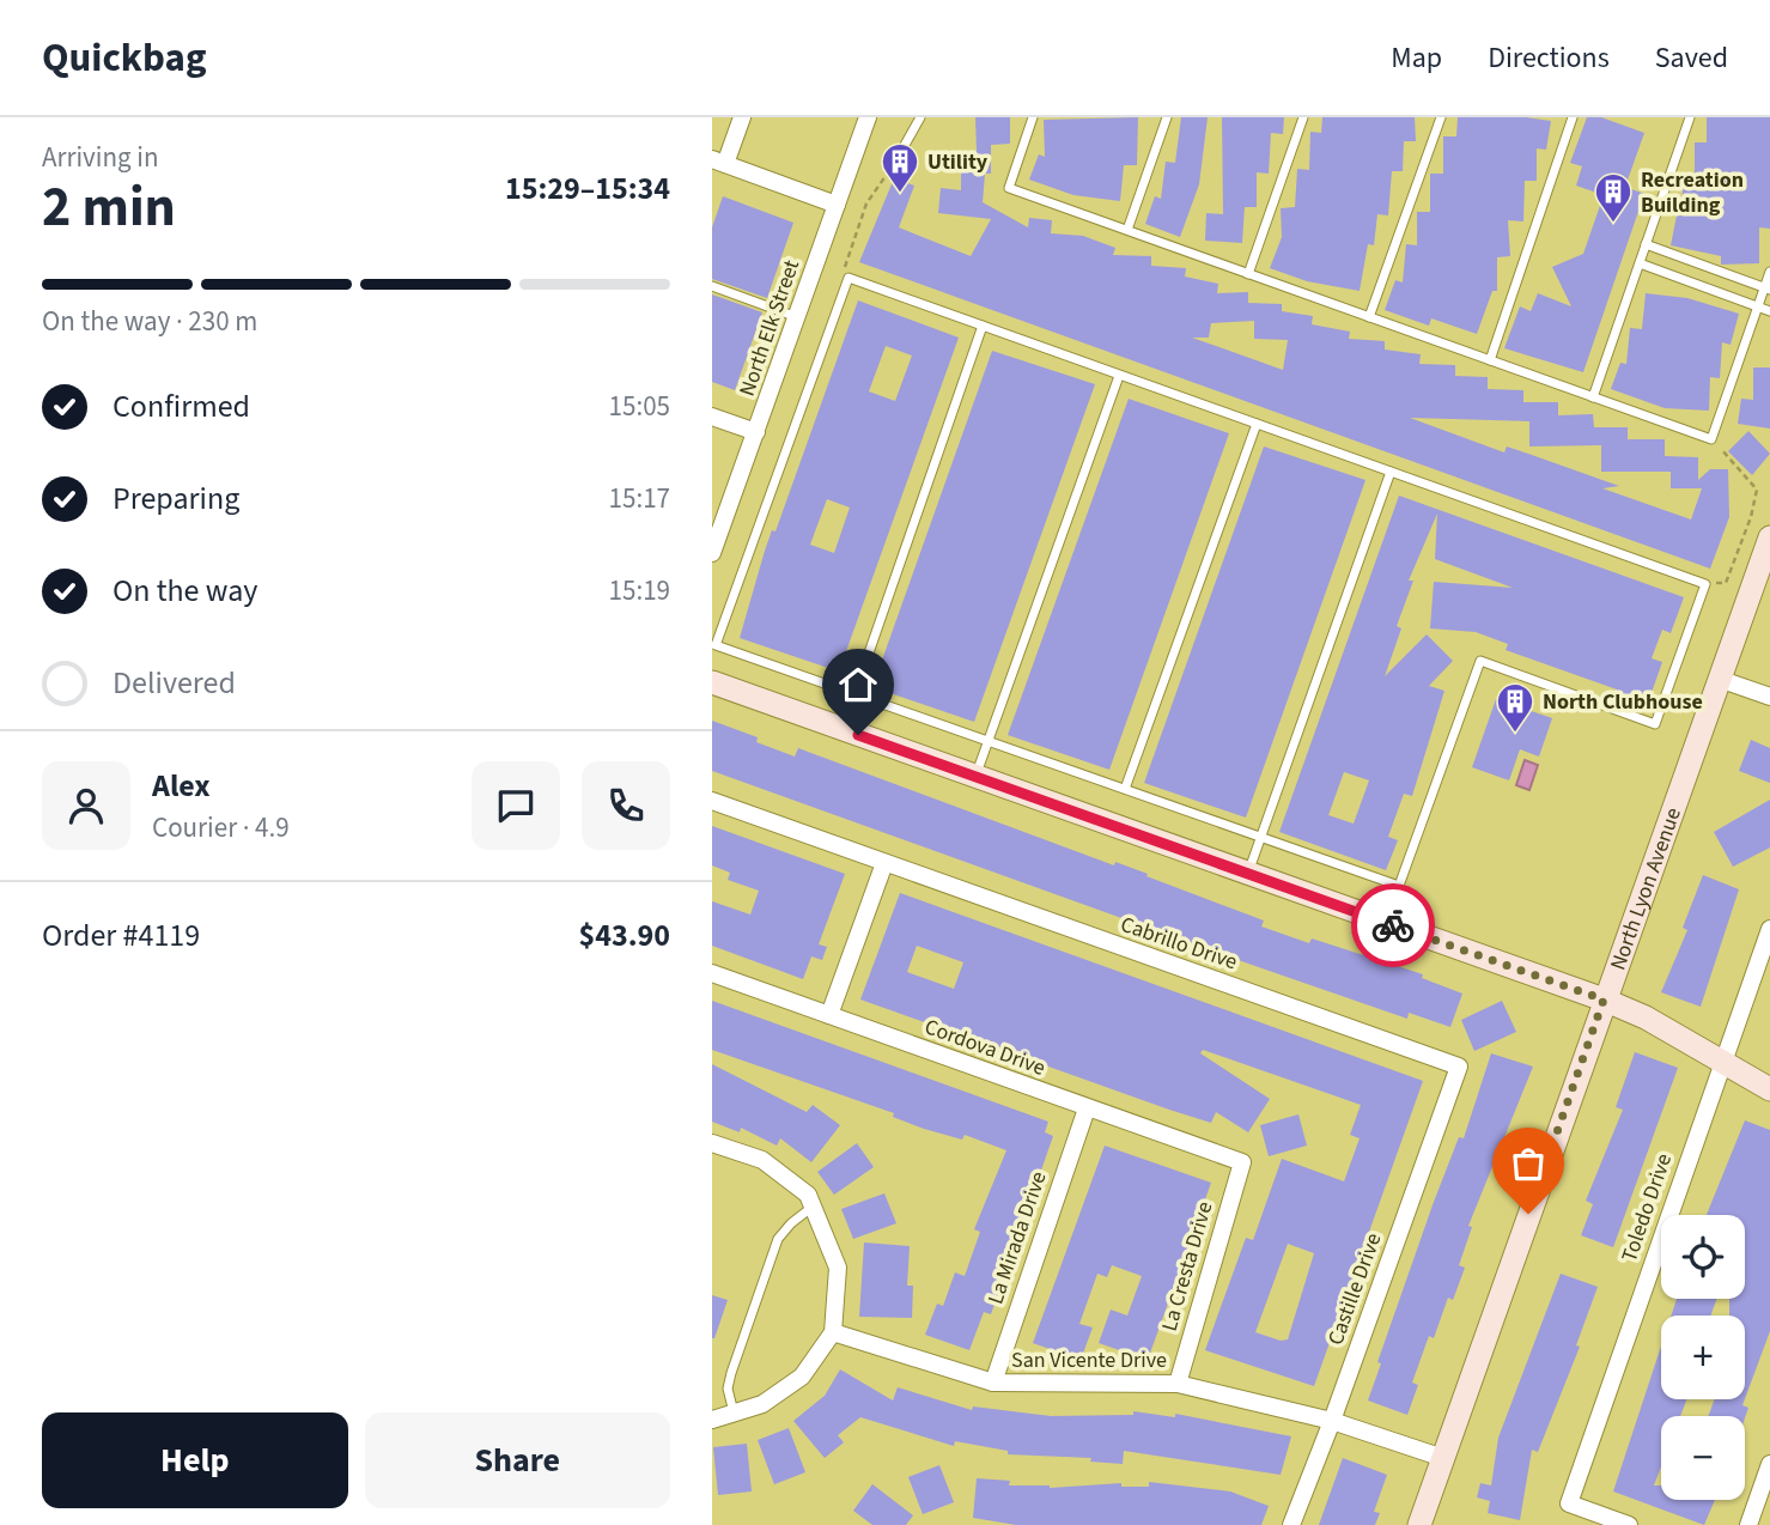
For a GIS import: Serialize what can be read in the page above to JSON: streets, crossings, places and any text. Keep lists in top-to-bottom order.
{
  "streets": {
    "street": [
      "North Elk Street",
      "North Lyon Avenue",
      "Cabrillo Drive",
      "Cordova Drive",
      "Toledo Drive",
      "La Mirada Drive",
      "La Cresta Drive",
      "Castille Drive",
      "San Vicente Drive"
    ]
  },
  "crossings": [
    ["North Lyon Avenue", "San Vicente Drive"],
    ["Cabrillo Drive", "Castille Drive"],
    ["Cordova Drive", "La Mirada Drive"],
    ["Cordova Drive", "La Cresta Drive"],
    ["La Mirada Drive", "San Vicente Drive"],
    ["La Cresta Drive", "San Vicente Drive"],
    ["Castille Drive", "San Vicente Drive"]
  ],
  "places": {
    "building": ["Utility", "Recreation Building", "North Clubhouse"]
  },
  "page": {
    "header": "Quickbag",
    "nav": ["Map", "Directions", "Saved"],
    "heading": ["2 min", "Arriving in", "15:29–15:34"],
    "panel": [
      "Alex",
      "Courier · 4.9",
      "Order #4119",
      "$43.90"
    ],
    "bar": "On the way · 230 m",
    "list": [
      ["Confirmed", "15:05"],
      ["Preparing", "15:17"],
      ["On the way", "15:19"],
      "Delivered"
    ],
    "map_buttons": ["+", "−"],
    "buttons": ["Help", "Share"]
  }
}
